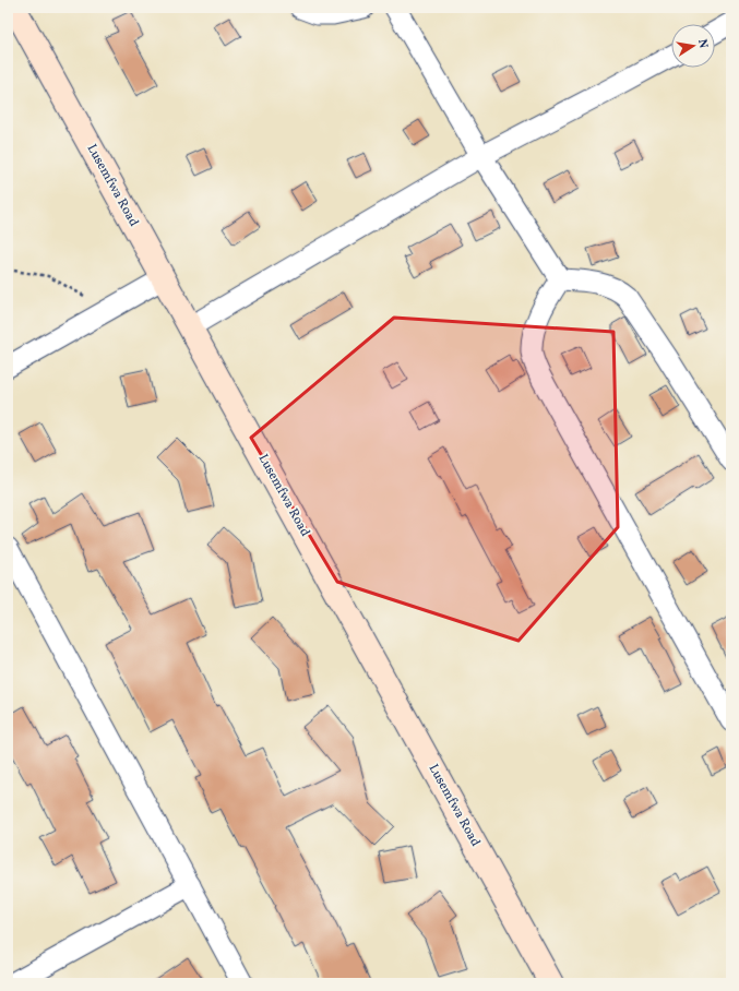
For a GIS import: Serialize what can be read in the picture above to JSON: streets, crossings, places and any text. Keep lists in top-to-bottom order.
{
  "streets": {
    "street": ["Lusemfwa Road"]
  },
  "north": "right"
}
